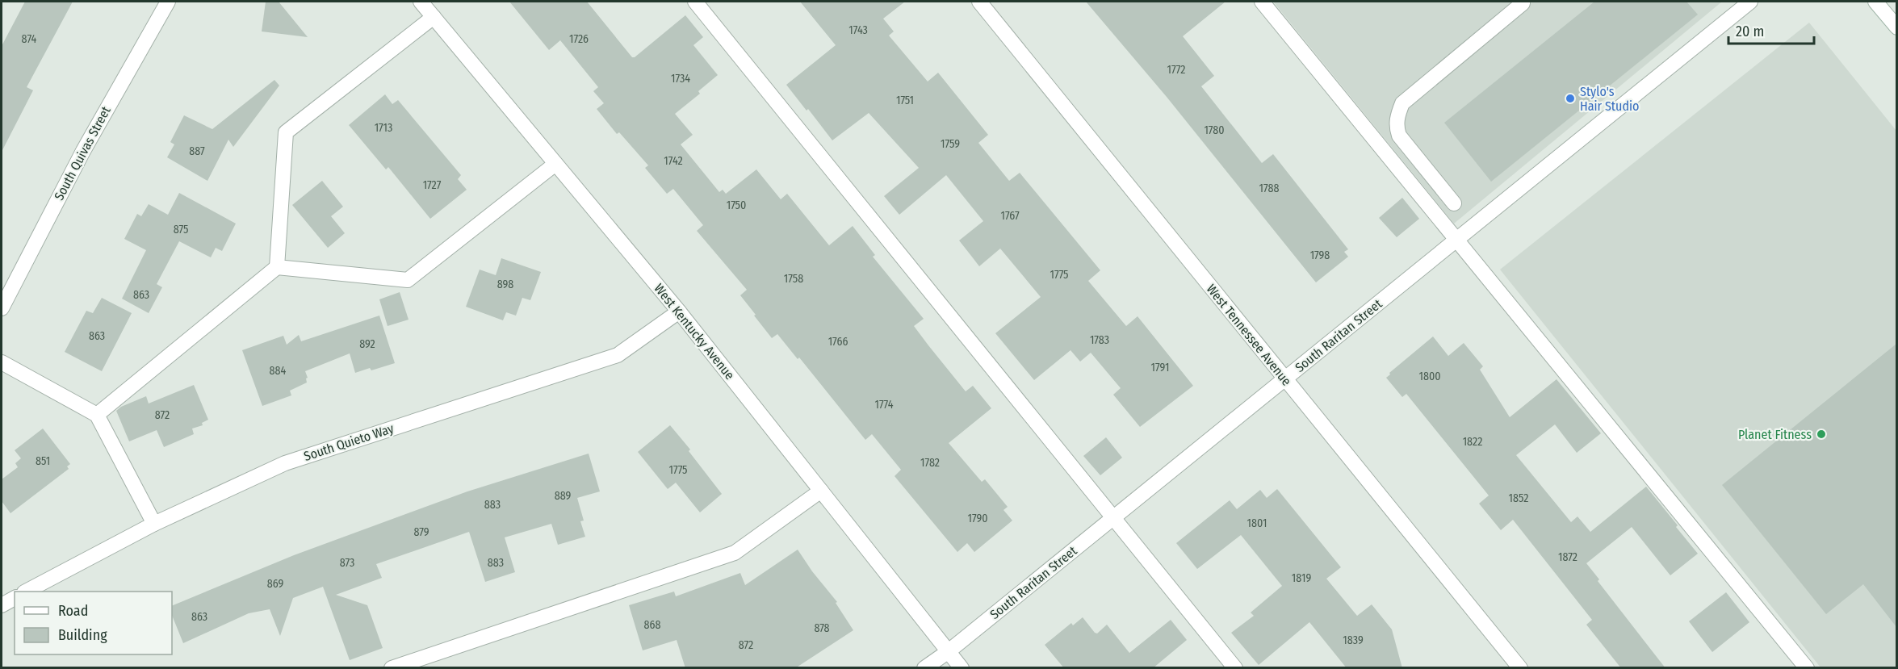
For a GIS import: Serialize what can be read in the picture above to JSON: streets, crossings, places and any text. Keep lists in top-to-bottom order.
{
  "streets": {
    "street": [
      "South Quivas Street",
      "West Kentucky Avenue",
      "West Tennessee Avenue",
      "South Raritan Street",
      "South Quieto Way"
    ]
  },
  "crossings": [
    ["West Kentucky Avenue", "South Raritan Street"],
    ["West Kentucky Avenue", "South Quieto Way"],
    ["West Tennessee Avenue", "South Raritan Street"]
  ],
  "places": ["Stylo's Hair Studio", "Planet Fitness"],
  "house_numbers": [
    "1743",
    "874",
    "1726",
    "1772",
    "1734",
    "1751",
    "1713",
    "1780",
    "1759",
    "887",
    "1742",
    "1727",
    "1788",
    "1750",
    "1767",
    "875",
    "1798",
    "1775",
    "1758",
    "898",
    "863",
    "863",
    "1783",
    "1766",
    "892",
    "1791",
    "884",
    "1800",
    "1774",
    "872",
    "1822",
    "851",
    "1782",
    "1775",
    "889",
    "1852",
    "883",
    "1790",
    "1801",
    "879",
    "1872",
    "873",
    "883",
    "1819",
    "869",
    "863",
    "868",
    "878",
    "1839",
    "872"
  ],
  "legend": ["Road", "Building"],
  "scale_bar": "20 m"
}
